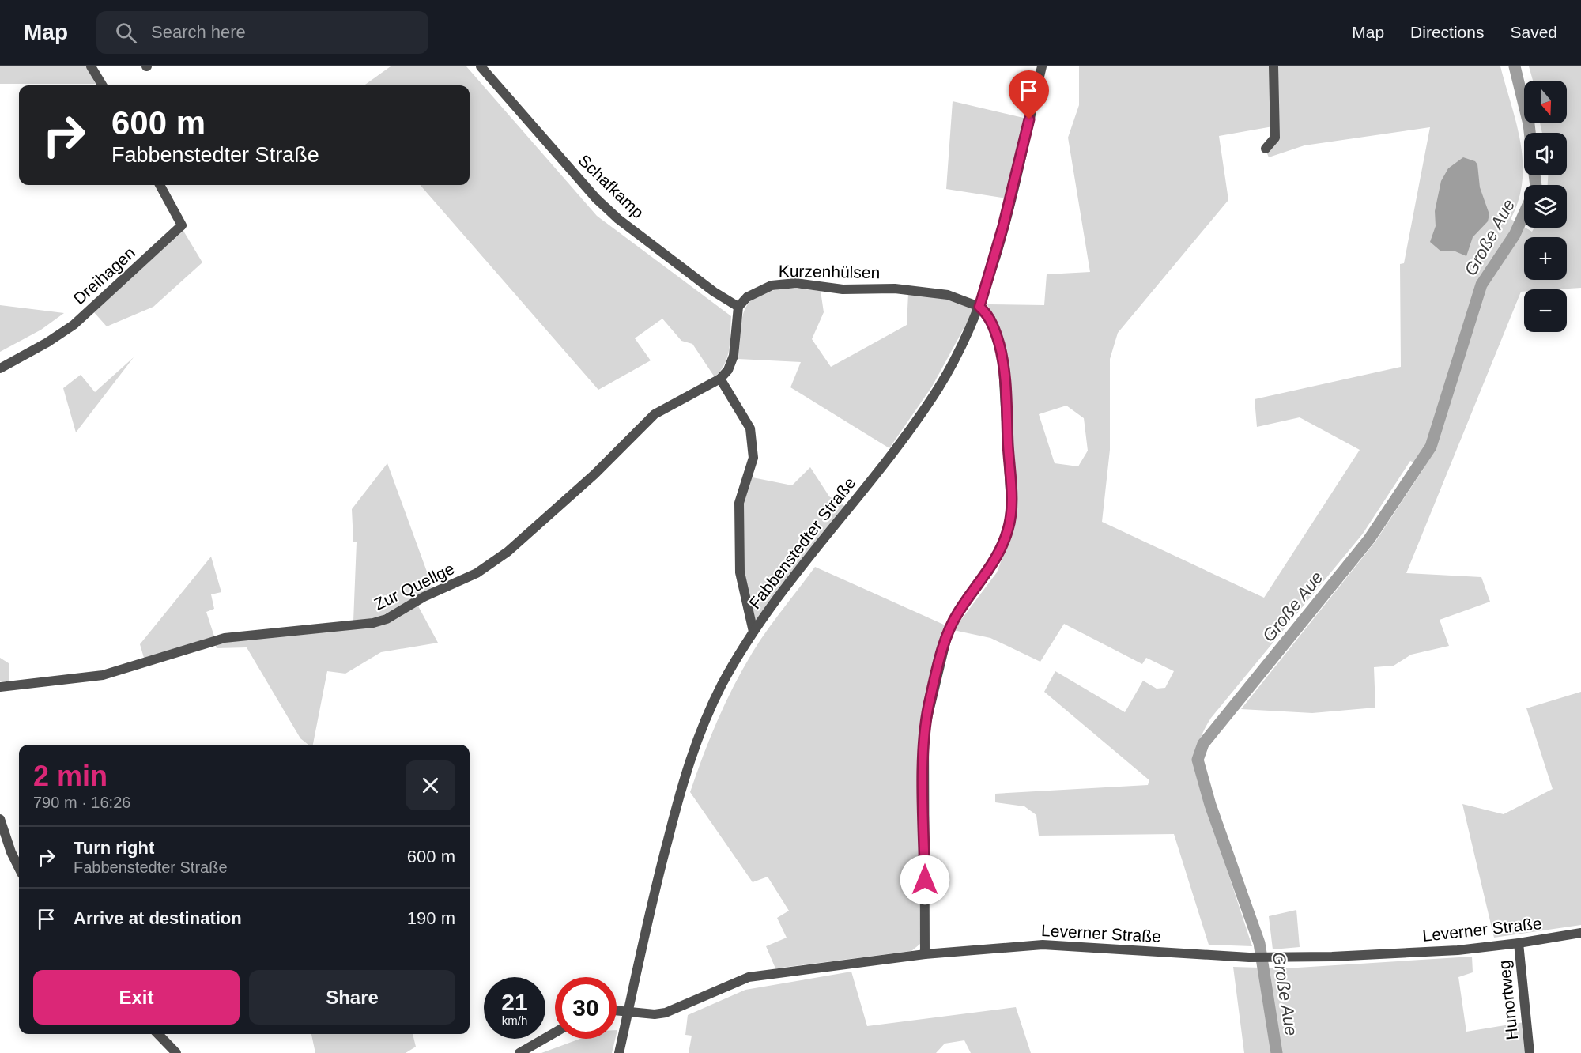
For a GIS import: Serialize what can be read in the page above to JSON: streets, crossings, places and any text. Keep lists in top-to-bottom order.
{
  "streets": {
    "street": [
      "Schafkamp",
      "Kurzenhülsen",
      "Dreihagen",
      "Fabbenstedter Straße",
      "Zur Quellge",
      "Leverner Straße",
      "Hunortweg"
    ]
  },
  "crossings": [
    ["Schafkamp", "Kurzenhülsen"],
    ["Kurzenhülsen", "Fabbenstedter Straße"],
    ["Fabbenstedter Straße", "Leverner Straße"],
    ["Leverner Straße", "Hunortweg"]
  ],
  "water": ["Große Aue"],
  "north": "bottom",
  "page": {
    "header": "Map",
    "search": "Search here",
    "nav": ["Map", "Directions", "Saved"],
    "map_buttons": ["+", "−"],
    "turn": ["600 m", "Fabbenstedter Straße"],
    "heading": ["2 min", "790 m · 16:26"],
    "list": [
      {
        "name": "Turn right",
        "note": "Fabbenstedter Straße",
        "value": "600 m"
      },
      {
        "name": "Arrive at destination",
        "value": "190 m"
      }
    ],
    "buttons": ["Exit", "Share"],
    "speed": "21 km/h",
    "limit": "30"
  }
}
